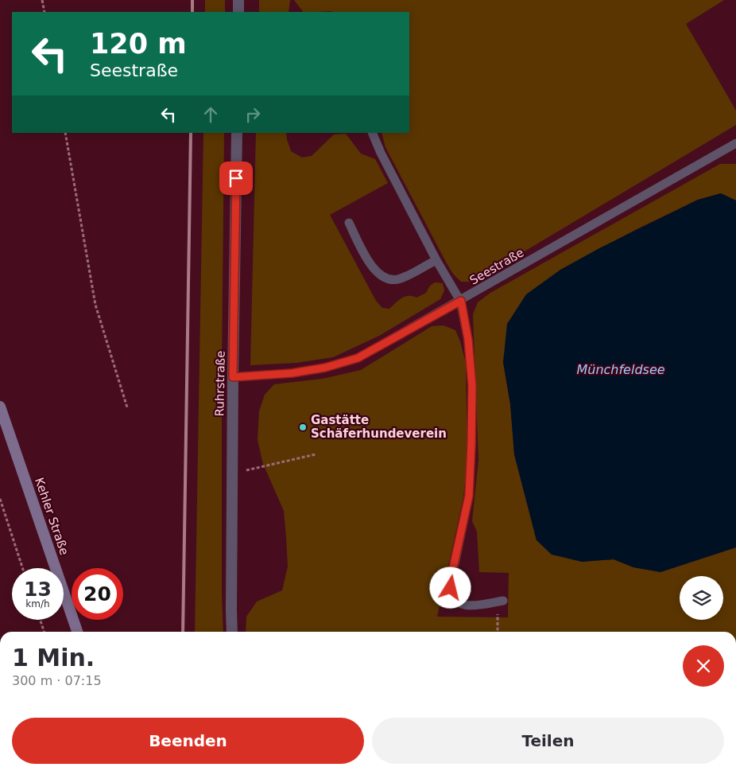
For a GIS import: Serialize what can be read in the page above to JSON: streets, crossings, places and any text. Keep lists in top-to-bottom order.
{
  "streets": {
    "main road": ["Kehler Straße"],
    "street": ["Ruhrstraße"],
    "lane": ["Seestraße"]
  },
  "crossings": [
    ["Seestraße", "Ruhrstraße"]
  ],
  "water": ["Münchfeldsee"],
  "places": ["Gastätte Schäferhundeverein"],
  "page": {
    "turn": ["120 m", "Seestraße"],
    "speed": "13 km/h",
    "limit": "20",
    "heading": ["1 Min.", "300 m · 07:15"],
    "buttons": ["Beenden", "Teilen"]
  }
}
